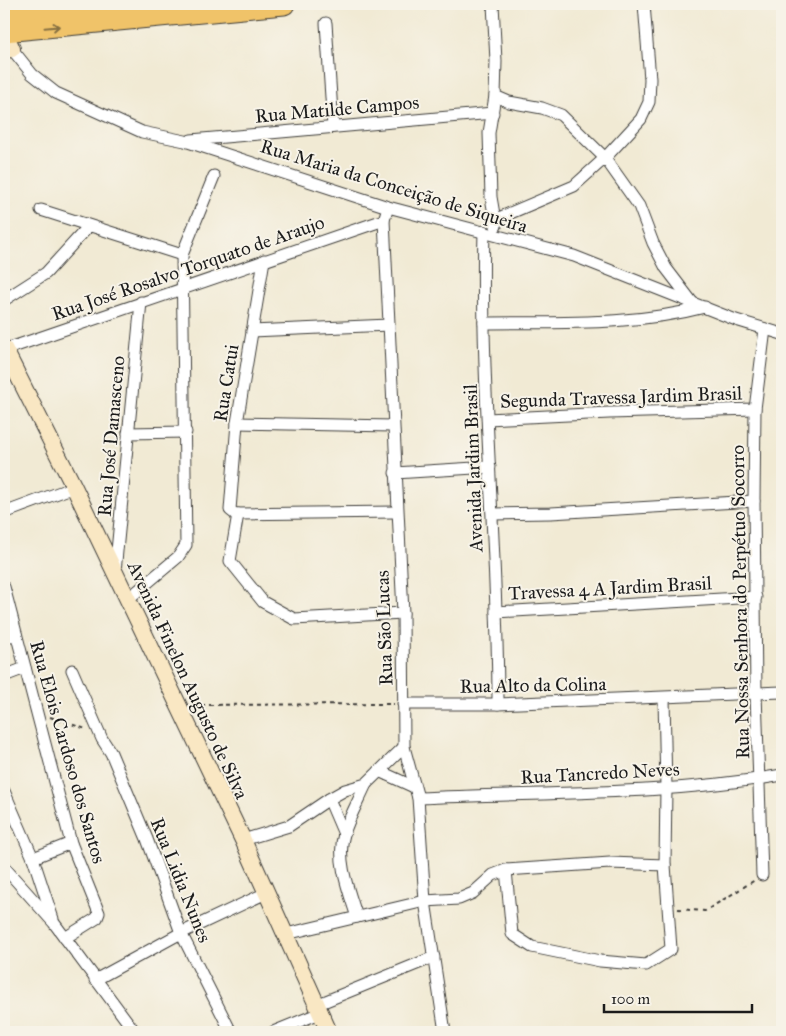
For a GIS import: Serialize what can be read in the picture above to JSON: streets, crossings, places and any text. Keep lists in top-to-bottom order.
{
  "streets": {
    "street": [
      "Rua Matilde Campos",
      "Rua Maria da Conceição de Siqueira",
      "Rua José Rosalvo Torquato de Araujo",
      "Rua Catui",
      "Segunda Travessa Jardim Brasil",
      "Rua José Damasceno",
      "Avenida Jardim Brasil",
      "Travessa 4 A Jardim Brasil",
      "Rua Nossa Senhora do Perpétuo Socorro",
      "Rua São Lucas",
      "Avenida Finelon Augusto de Silva",
      "Rua Alto da Colina",
      "Rua Elois Cardoso dos Santos",
      "Rua Tancredo Neves",
      "Rua Lidia Nunes"
    ]
  },
  "crossings": [
    ["Rua Matilde Campos", "Rua Maria da Conceição de Siqueira"],
    ["Rua Maria da Conceição de Siqueira", "Avenida Jardim Brasil"],
    ["Rua Maria da Conceição de Siqueira", "Rua Nossa Senhora do Perpétuo Socorro"],
    ["Rua Maria da Conceição de Siqueira", "Rua São Lucas"],
    ["Rua José Rosalvo Torquato de Araujo", "Rua Catui"],
    ["Rua José Rosalvo Torquato de Araujo", "Rua José Damasceno"],
    ["Rua José Rosalvo Torquato de Araujo", "Rua São Lucas"],
    ["Rua José Rosalvo Torquato de Araujo", "Avenida Finelon Augusto de Silva"],
    ["Rua Catui", "Rua São Lucas"],
    ["Segunda Travessa Jardim Brasil", "Avenida Jardim Brasil"],
    ["Segunda Travessa Jardim Brasil", "Rua Nossa Senhora do Perpétuo Socorro"],
    ["Rua José Damasceno", "Avenida Finelon Augusto de Silva"],
    ["Avenida Jardim Brasil", "Travessa 4 A Jardim Brasil"],
    ["Avenida Jardim Brasil", "Rua Alto da Colina"],
    ["Travessa 4 A Jardim Brasil", "Rua Nossa Senhora do Perpétuo Socorro"],
    ["Rua Nossa Senhora do Perpétuo Socorro", "Rua Alto da Colina"],
    ["Rua Nossa Senhora do Perpétuo Socorro", "Rua Tancredo Neves"],
    ["Rua São Lucas", "Rua Alto da Colina"],
    ["Rua São Lucas", "Rua Tancredo Neves"]
  ],
  "scale_bar": "100 m"
}
